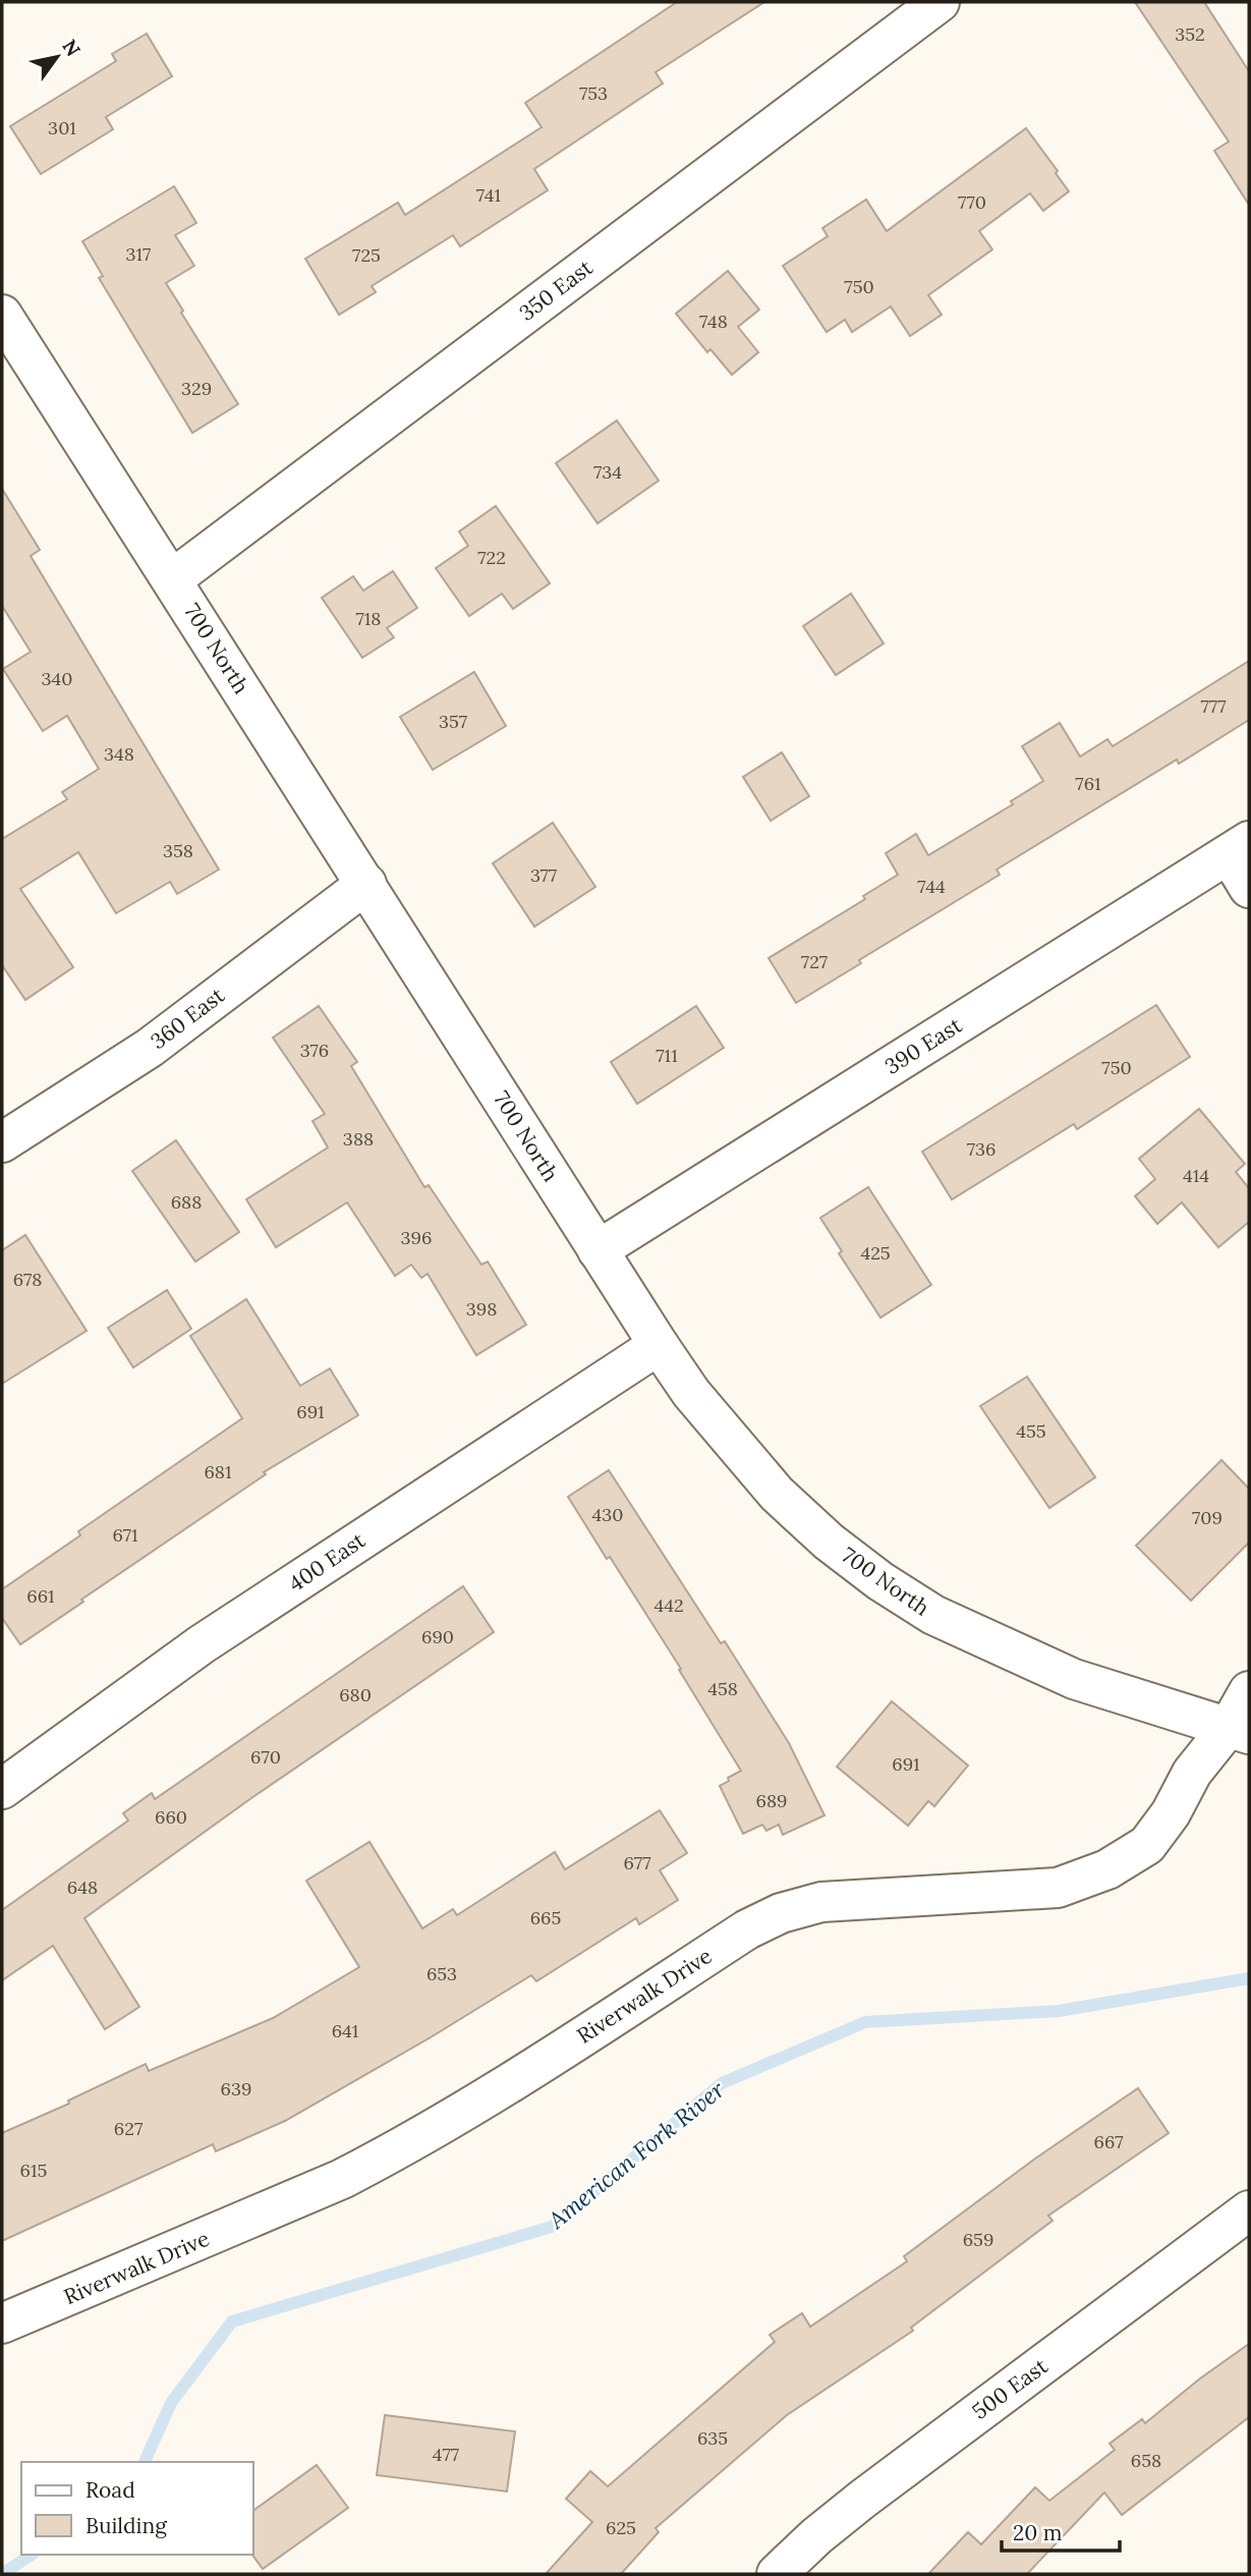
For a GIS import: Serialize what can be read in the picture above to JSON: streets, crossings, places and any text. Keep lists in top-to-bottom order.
{
  "streets": {
    "street": [
      "350 East",
      "700 North",
      "360 East",
      "390 East",
      "400 East",
      "Riverwalk Drive",
      "500 East"
    ]
  },
  "crossings": [
    ["350 East", "700 North"],
    ["700 North", "360 East"],
    ["700 North", "390 East"],
    ["700 North", "400 East"],
    ["700 North", "Riverwalk Drive"]
  ],
  "water": ["American Fork River"],
  "house_numbers": [
    "352",
    "753",
    "301",
    "741",
    "770",
    "317",
    "725",
    "750",
    "748",
    "329",
    "734",
    "722",
    "718",
    "340",
    "777",
    "357",
    "348",
    "761",
    "358",
    "377",
    "744",
    "727",
    "376",
    "711",
    "750",
    "388",
    "736",
    "414",
    "688",
    "396",
    "425",
    "678",
    "398",
    "691",
    "455",
    "681",
    "430",
    "709",
    "671",
    "661",
    "442",
    "690",
    "458",
    "680",
    "670",
    "691",
    "689",
    "660",
    "677",
    "648",
    "665",
    "653",
    "641",
    "639",
    "627",
    "667",
    "615",
    "659",
    "635",
    "477",
    "658",
    "625"
  ],
  "legend": ["Road", "Building"],
  "scale_bar": "20 m",
  "north": "top right"
}
